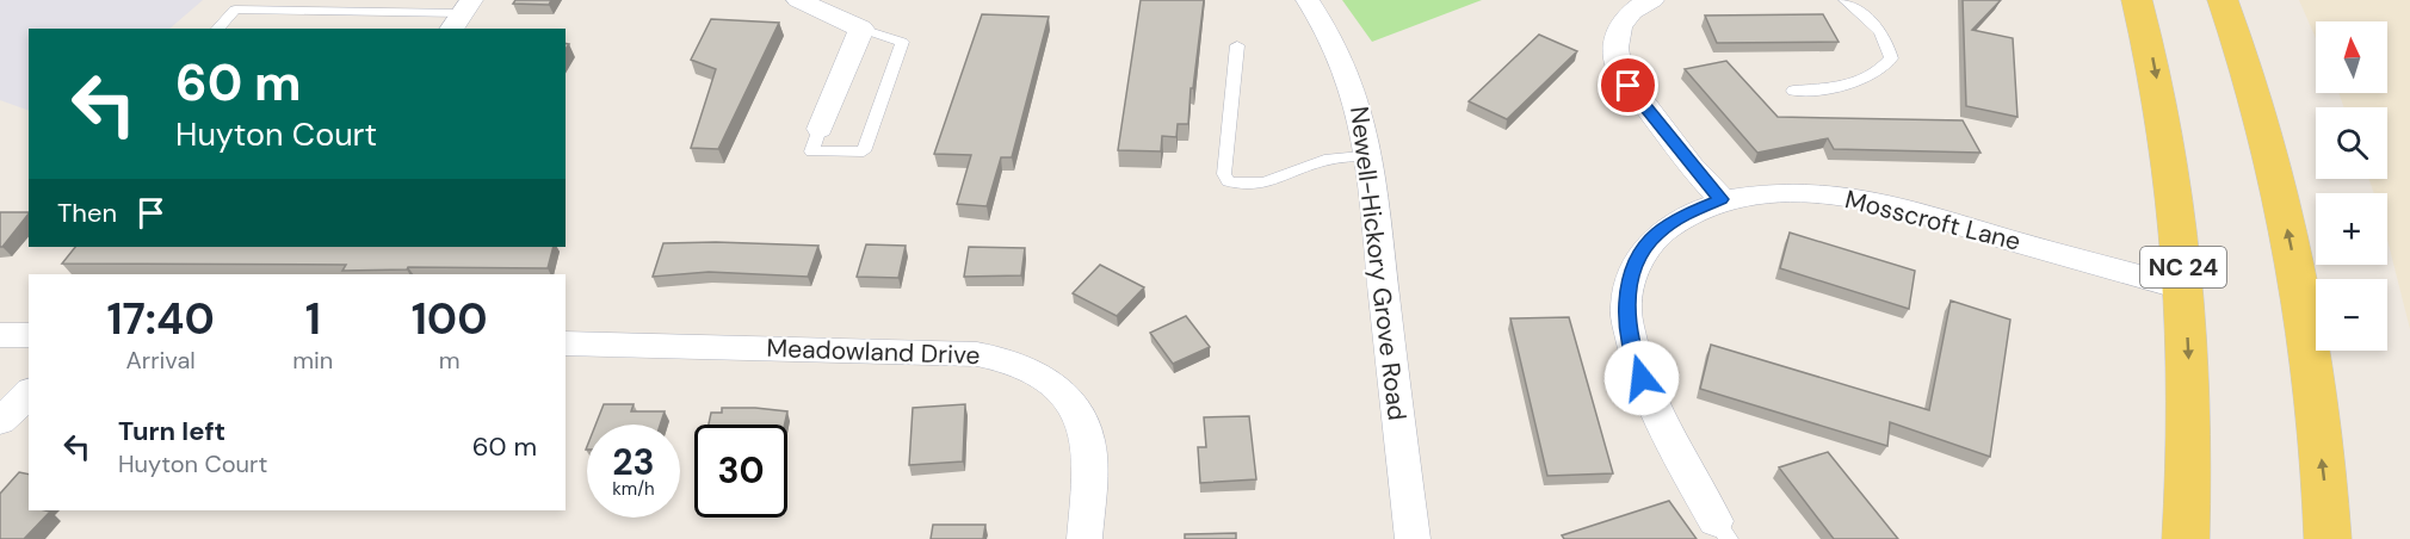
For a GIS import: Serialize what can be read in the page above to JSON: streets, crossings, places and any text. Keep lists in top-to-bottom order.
{
  "streets": {
    "main road": ["NC 24"],
    "street": ["Mosscroft Lane", "Newell-Hickory Grove Road", "Meadowland Drive"]
  },
  "crossings": [
    ["Mosscroft Lane", "NC 24"]
  ],
  "north": "top",
  "page": {
    "map_buttons": ["+", "−"],
    "turn": ["60 m", "Huyton Court"],
    "then": "Then",
    "eta": [
      "17:40",
      "Arrival",
      "1",
      "min",
      "100",
      "m"
    ],
    "list": [
      {
        "name": "Turn left",
        "note": "Huyton Court",
        "value": "60 m"
      }
    ],
    "speed": "23 km/h",
    "limit": "30"
  }
}
